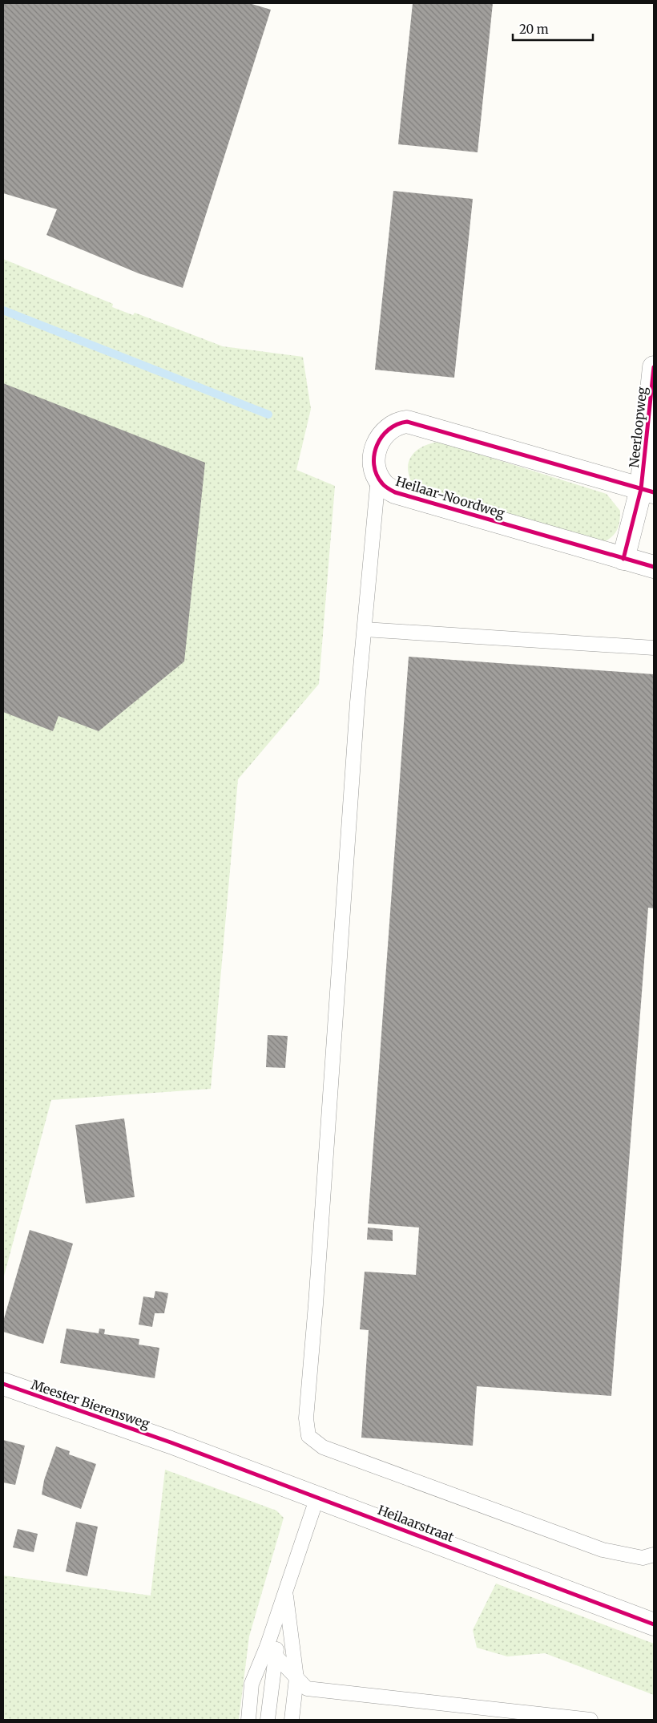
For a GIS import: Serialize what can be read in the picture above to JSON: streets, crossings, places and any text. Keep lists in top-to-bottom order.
{
  "streets": {
    "street": [
      "Neerloopweg",
      "Heilaar-Noordweg",
      "Meester Bierensweg",
      "Heilaarstraat"
    ]
  },
  "crossings": [
    ["Neerloopweg", "Heilaar-Noordweg"],
    ["Meester Bierensweg", "Heilaarstraat"]
  ],
  "scale_bar": "20 m"
}
